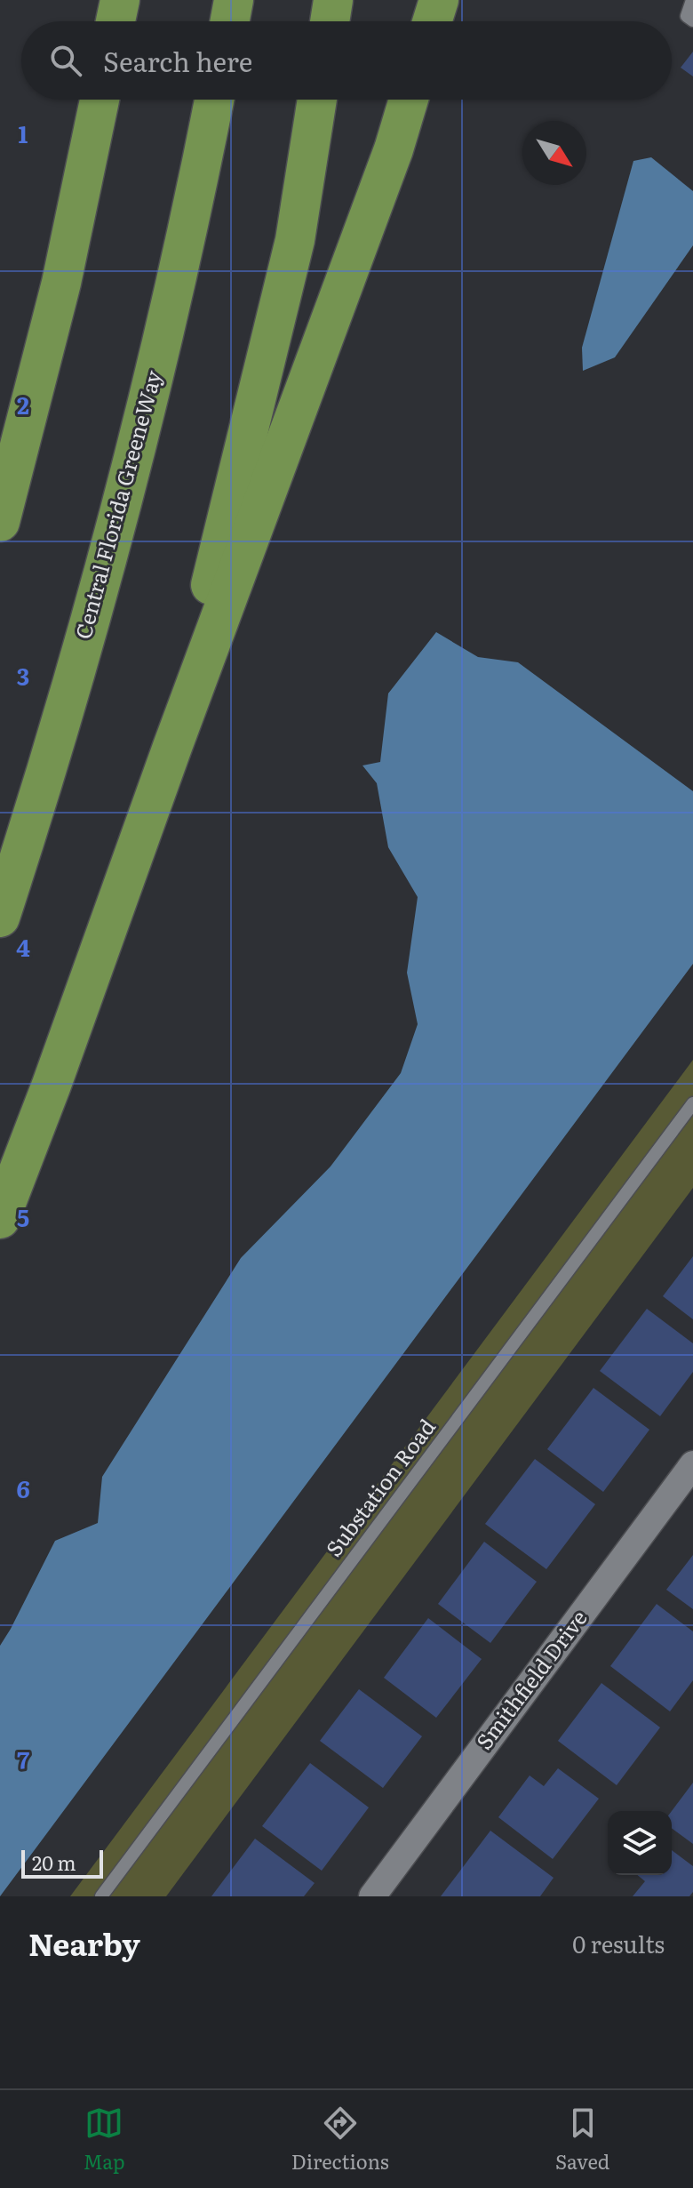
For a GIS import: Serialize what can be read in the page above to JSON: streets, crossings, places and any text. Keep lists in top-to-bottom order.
{
  "streets": {
    "highway": ["Central Florida GreeneWay"],
    "street": ["Smithfield Drive"],
    "lane": ["Substation Road"]
  },
  "scale_bar": "20 m",
  "north": "bottom right",
  "page": {
    "search": "Search here",
    "scale": "20 m",
    "heading": ["Nearby", "0 results"],
    "nav": ["Map", "Directions", "Saved"]
  },
  "grid": {
    "rows": [
      "1",
      "2",
      "3",
      "4",
      "5",
      "6",
      "7"
    ]
  }
}
